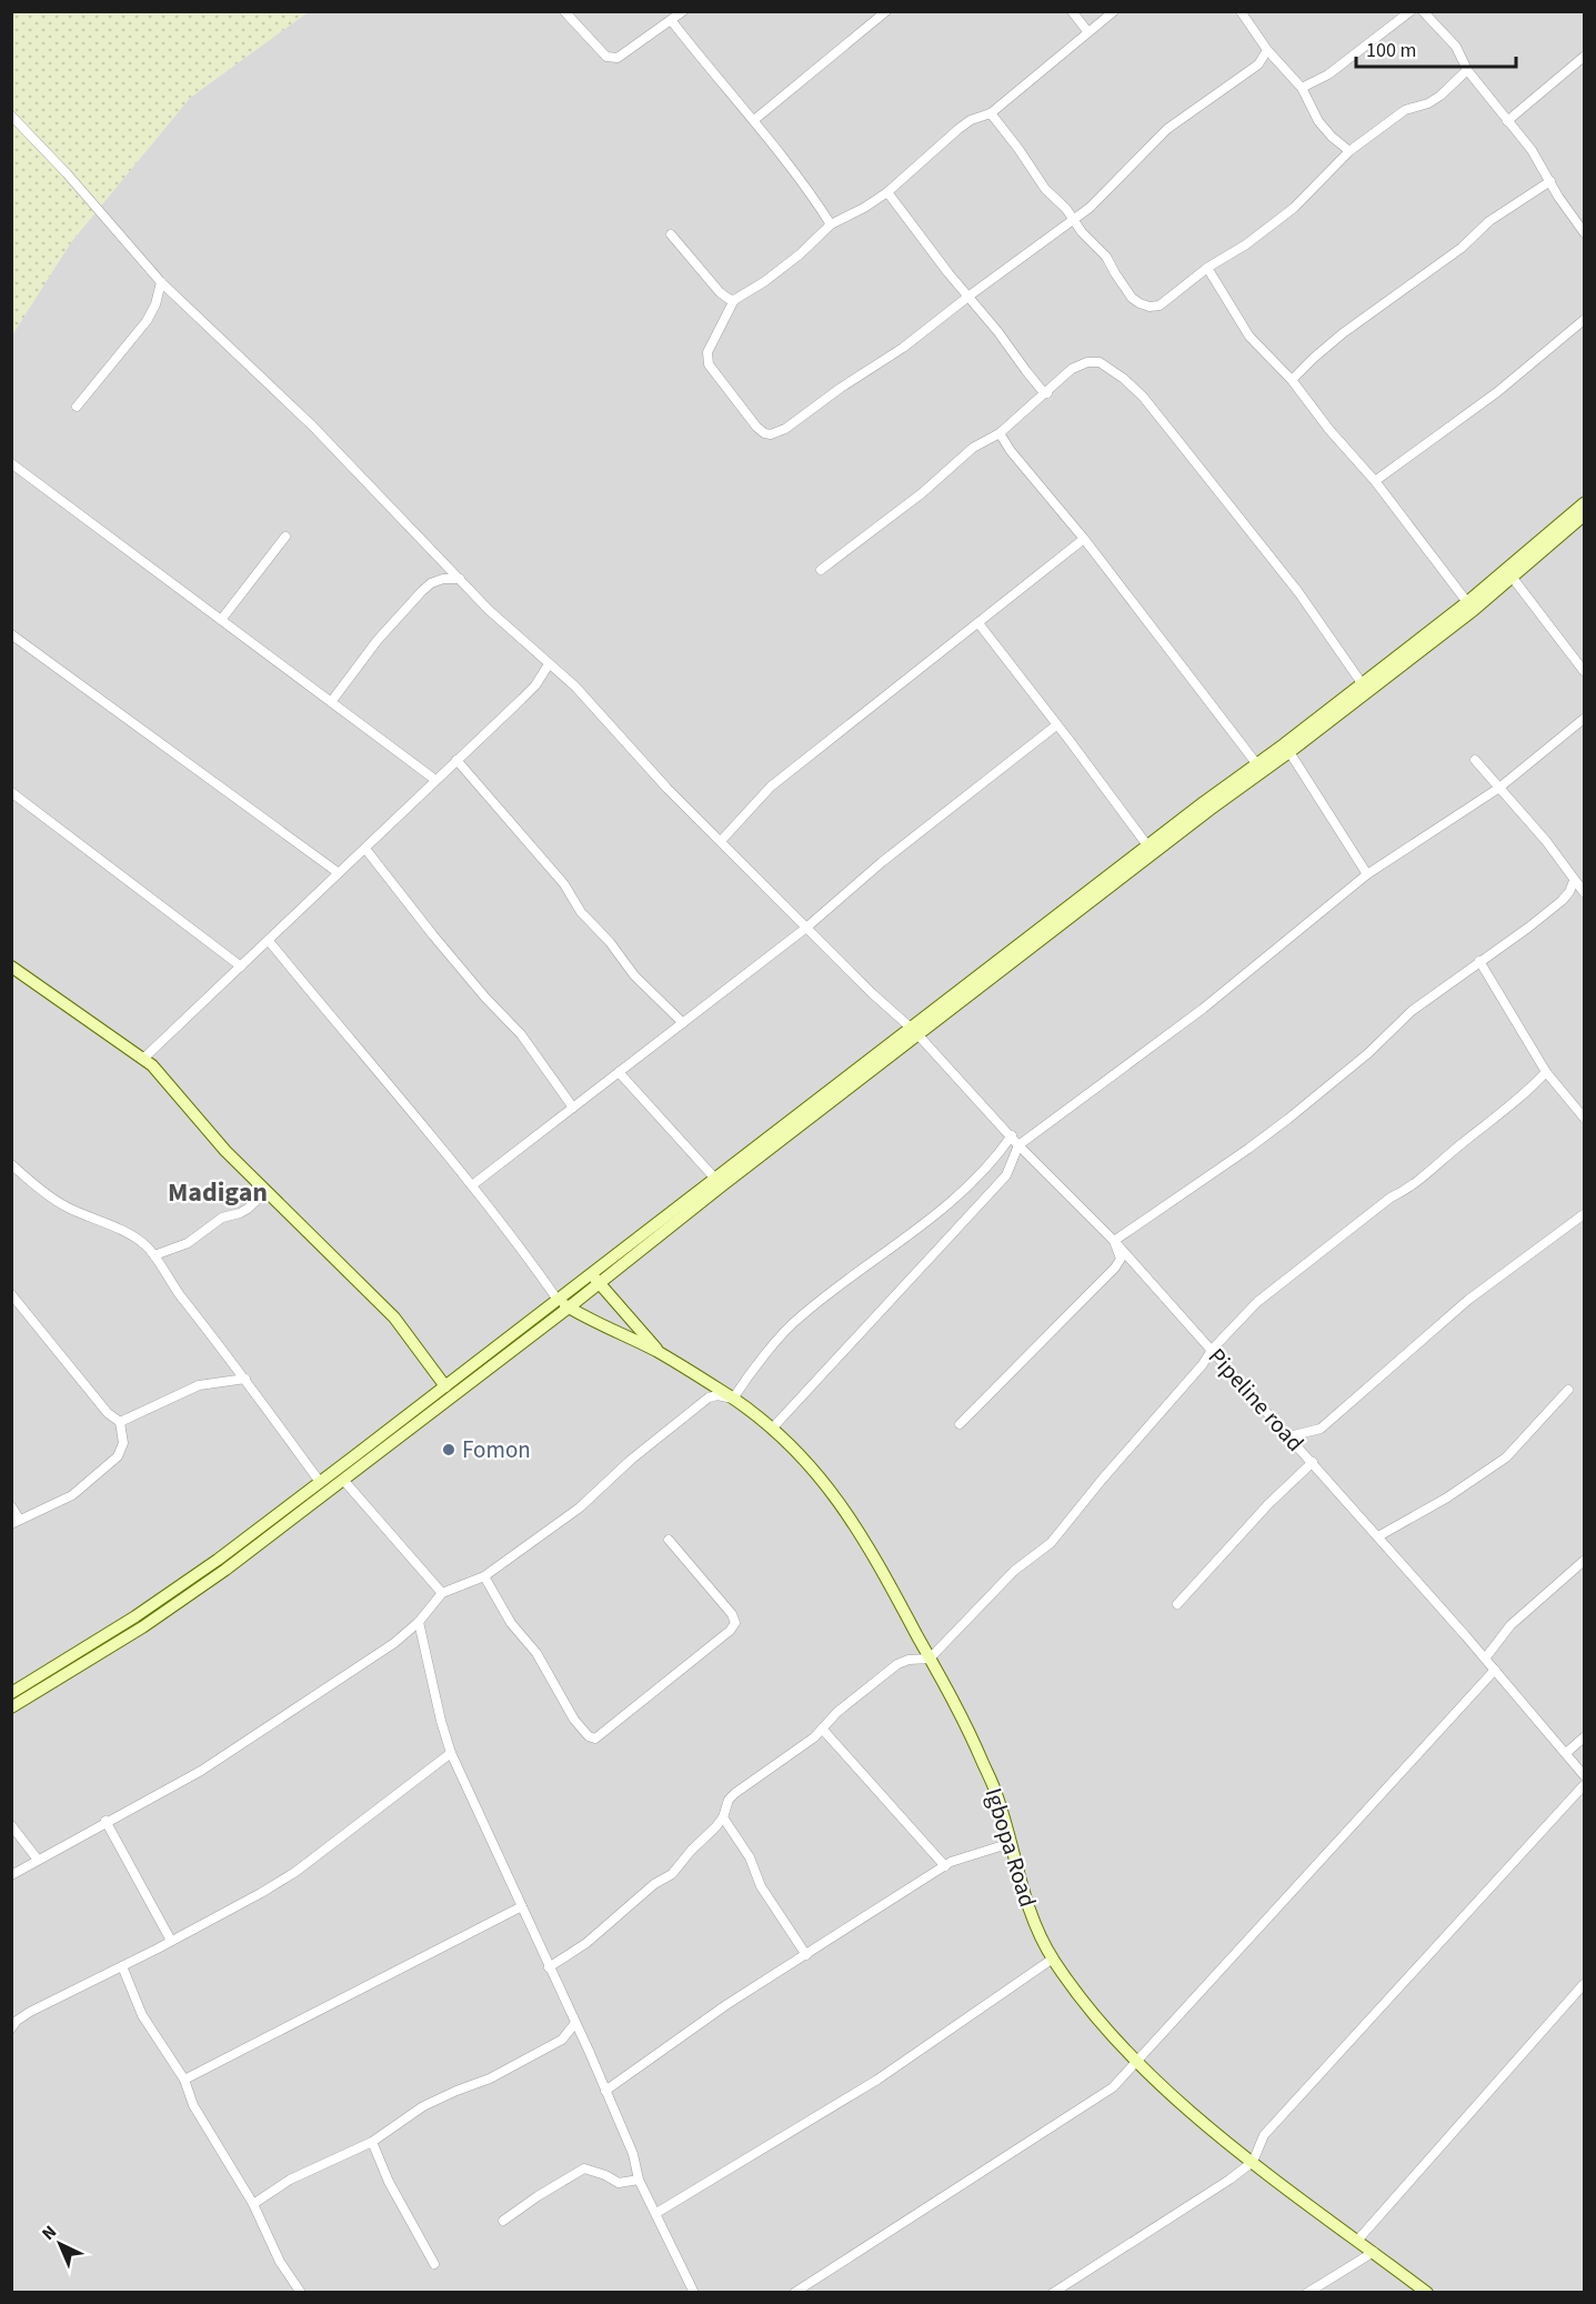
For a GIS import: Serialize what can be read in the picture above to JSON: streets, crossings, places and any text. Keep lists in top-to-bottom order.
{
  "streets": {
    "main road": ["Igbopa Road"],
    "street": ["Pipeline road"]
  },
  "districts": ["Madigan"],
  "places": ["Fomon"],
  "scale_bar": "100 m",
  "north": "top left"
}
